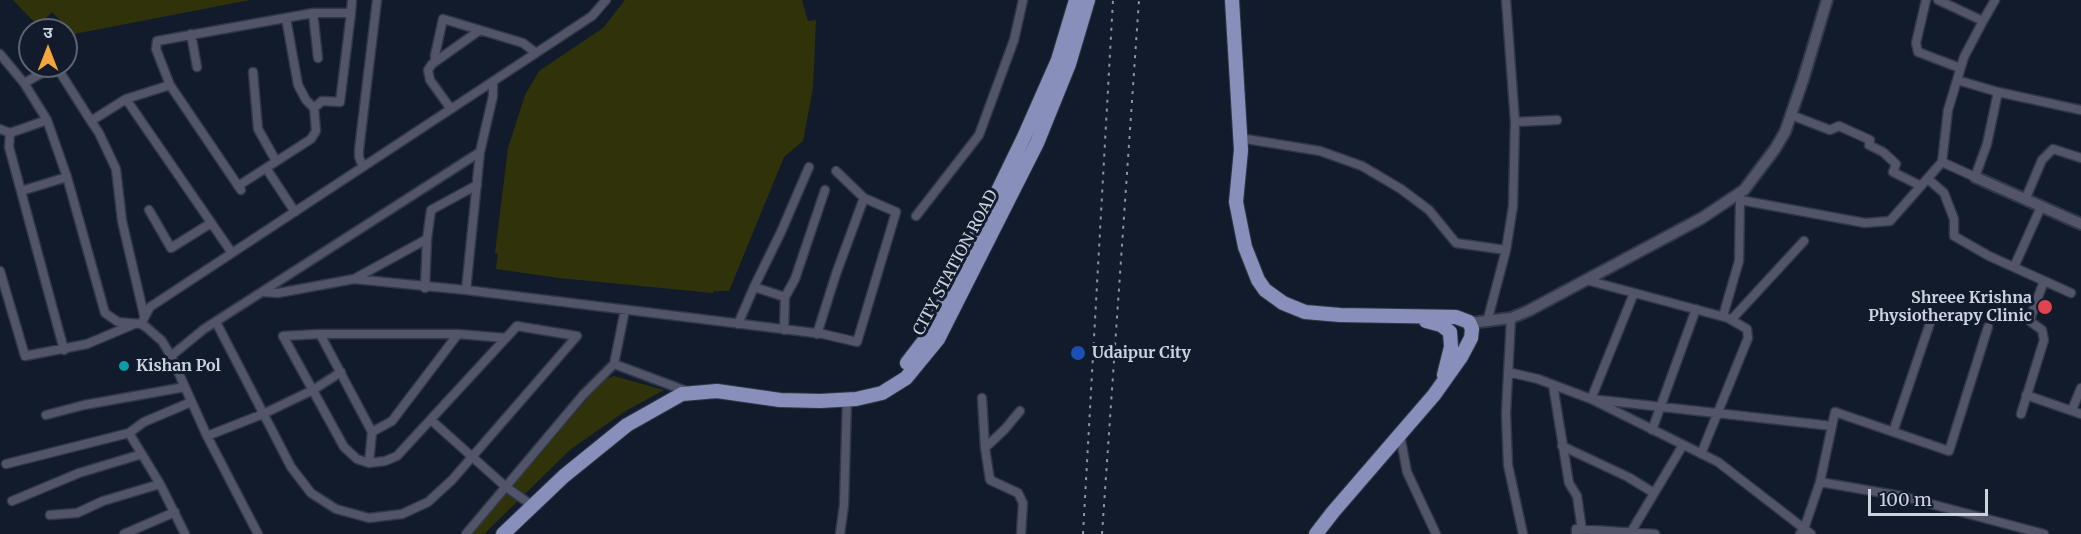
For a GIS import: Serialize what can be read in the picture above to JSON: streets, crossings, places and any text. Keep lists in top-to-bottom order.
{
  "streets": {
    "main road": ["CITY STATION ROAD"]
  },
  "places": ["Shreee Krishna Physiotherapy Clinic", "Udaipur City", "Kishan Pol"],
  "scale_bar": "100 m",
  "north": "top"
}
